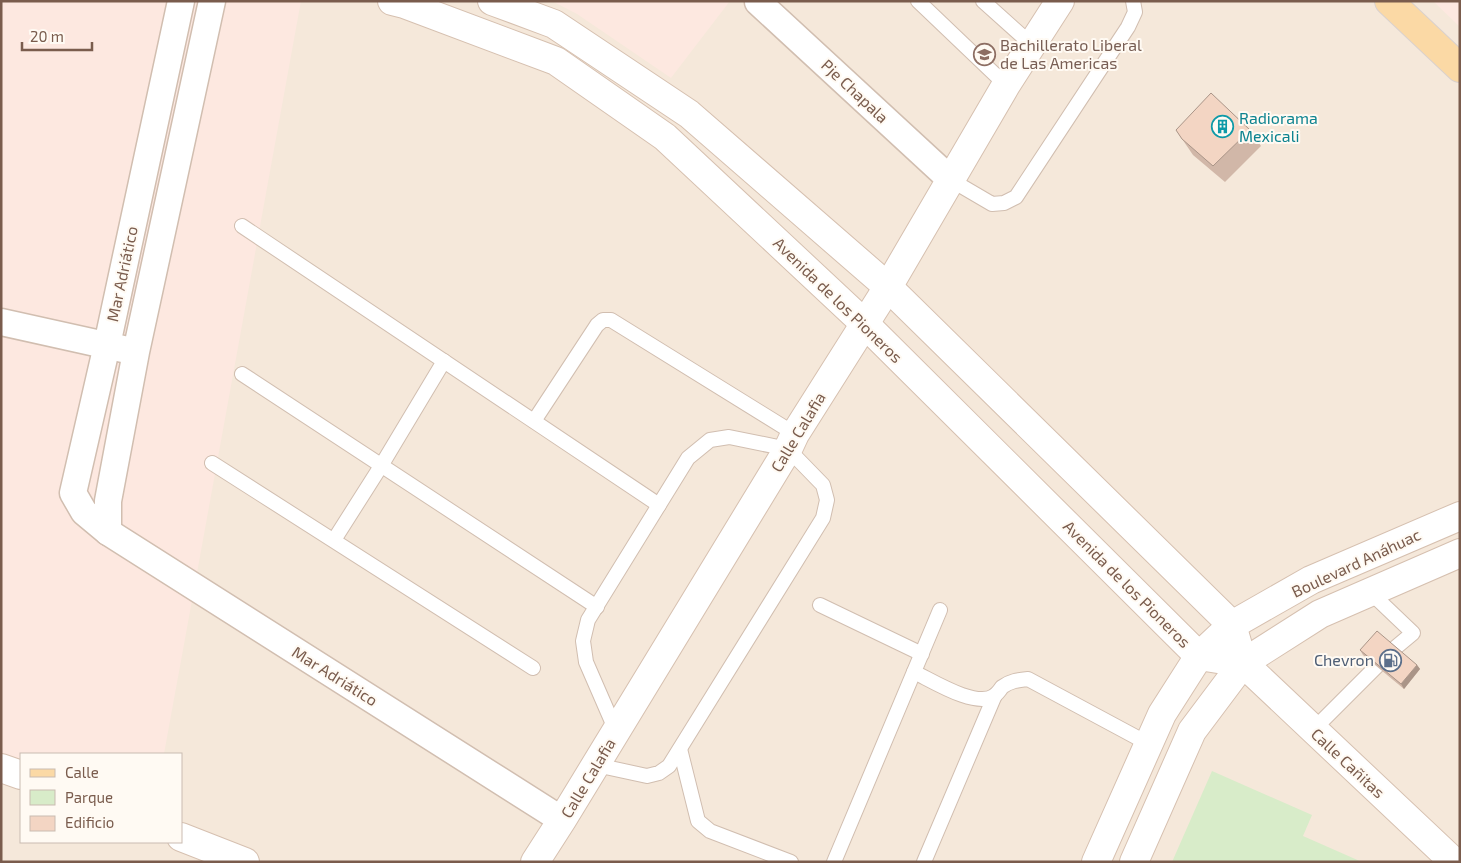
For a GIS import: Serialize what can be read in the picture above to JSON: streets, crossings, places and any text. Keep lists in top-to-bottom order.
{
  "streets": {
    "street": [
      "Pje Chapala",
      "Mar Adriático",
      "Avenida de los Pioneros",
      "Calle Calafia",
      "Boulevard Anáhuac",
      "Calle Cañitas"
    ]
  },
  "crossings": [
    ["Pje Chapala", "Calle Calafia"],
    ["Mar Adriático", "Calle Calafia"],
    ["Avenida de los Pioneros", "Calle Calafia"],
    ["Avenida de los Pioneros", "Boulevard Anáhuac"],
    ["Avenida de los Pioneros", "Calle Cañitas"],
    ["Boulevard Anáhuac", "Calle Cañitas"]
  ],
  "places": {
    "school or university": ["Bachillerato Liberal de Las Americas"],
    "building": ["Radiorama Mexicali"],
    "fuel station": ["Chevron"]
  },
  "legend": ["Calle", "Parque", "Edificio"],
  "scale_bar": "20 m"
}
